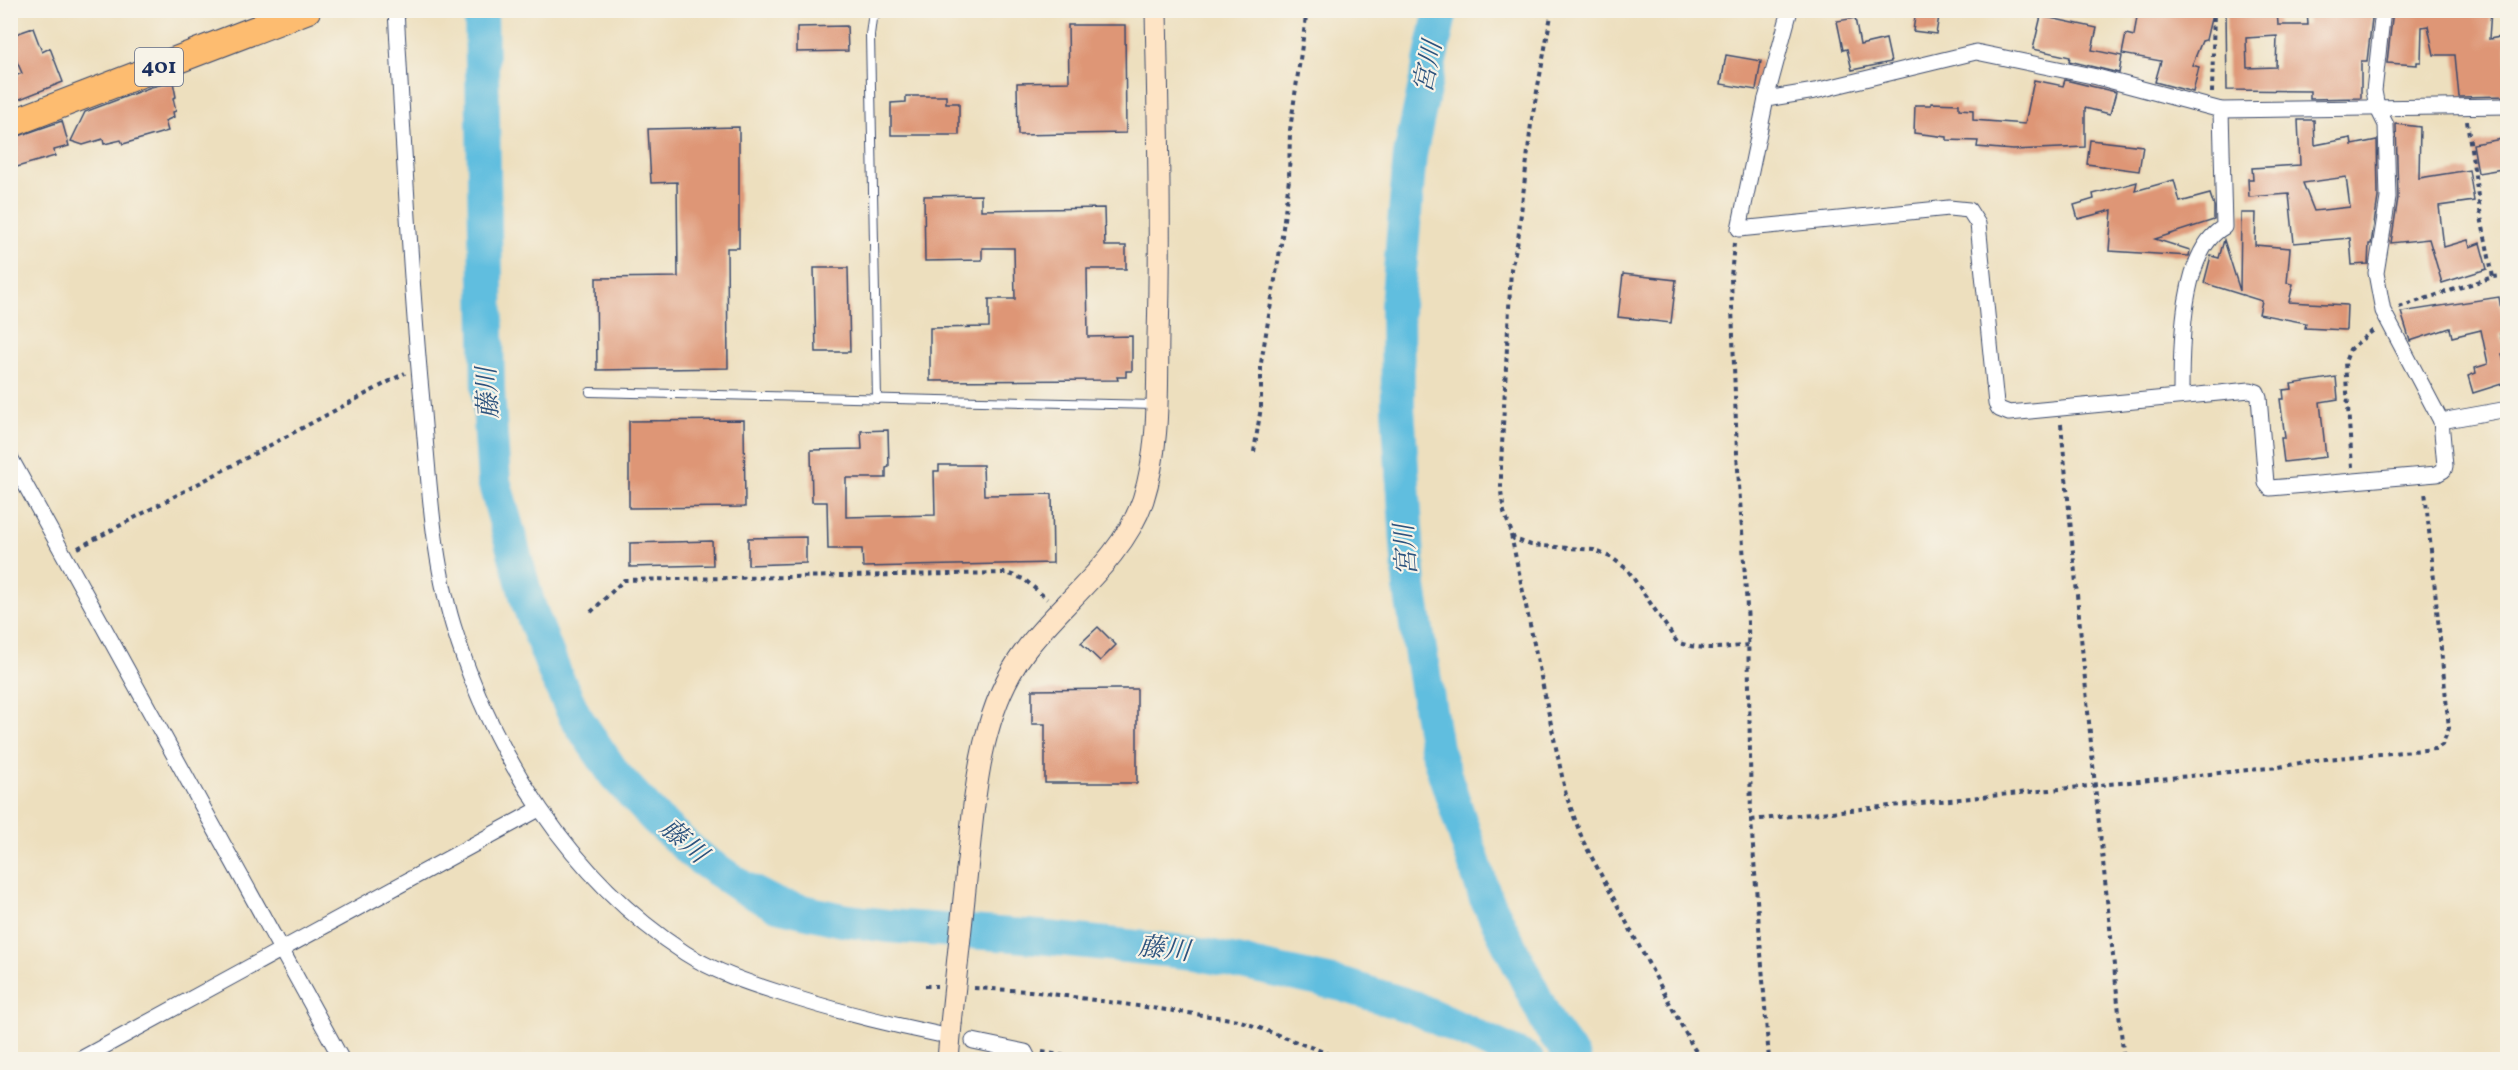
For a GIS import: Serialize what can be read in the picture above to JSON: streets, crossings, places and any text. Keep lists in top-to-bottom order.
{
  "streets": {
    "highway": ["401"]
  },
  "water": ["宮川", "藤川"]
}
